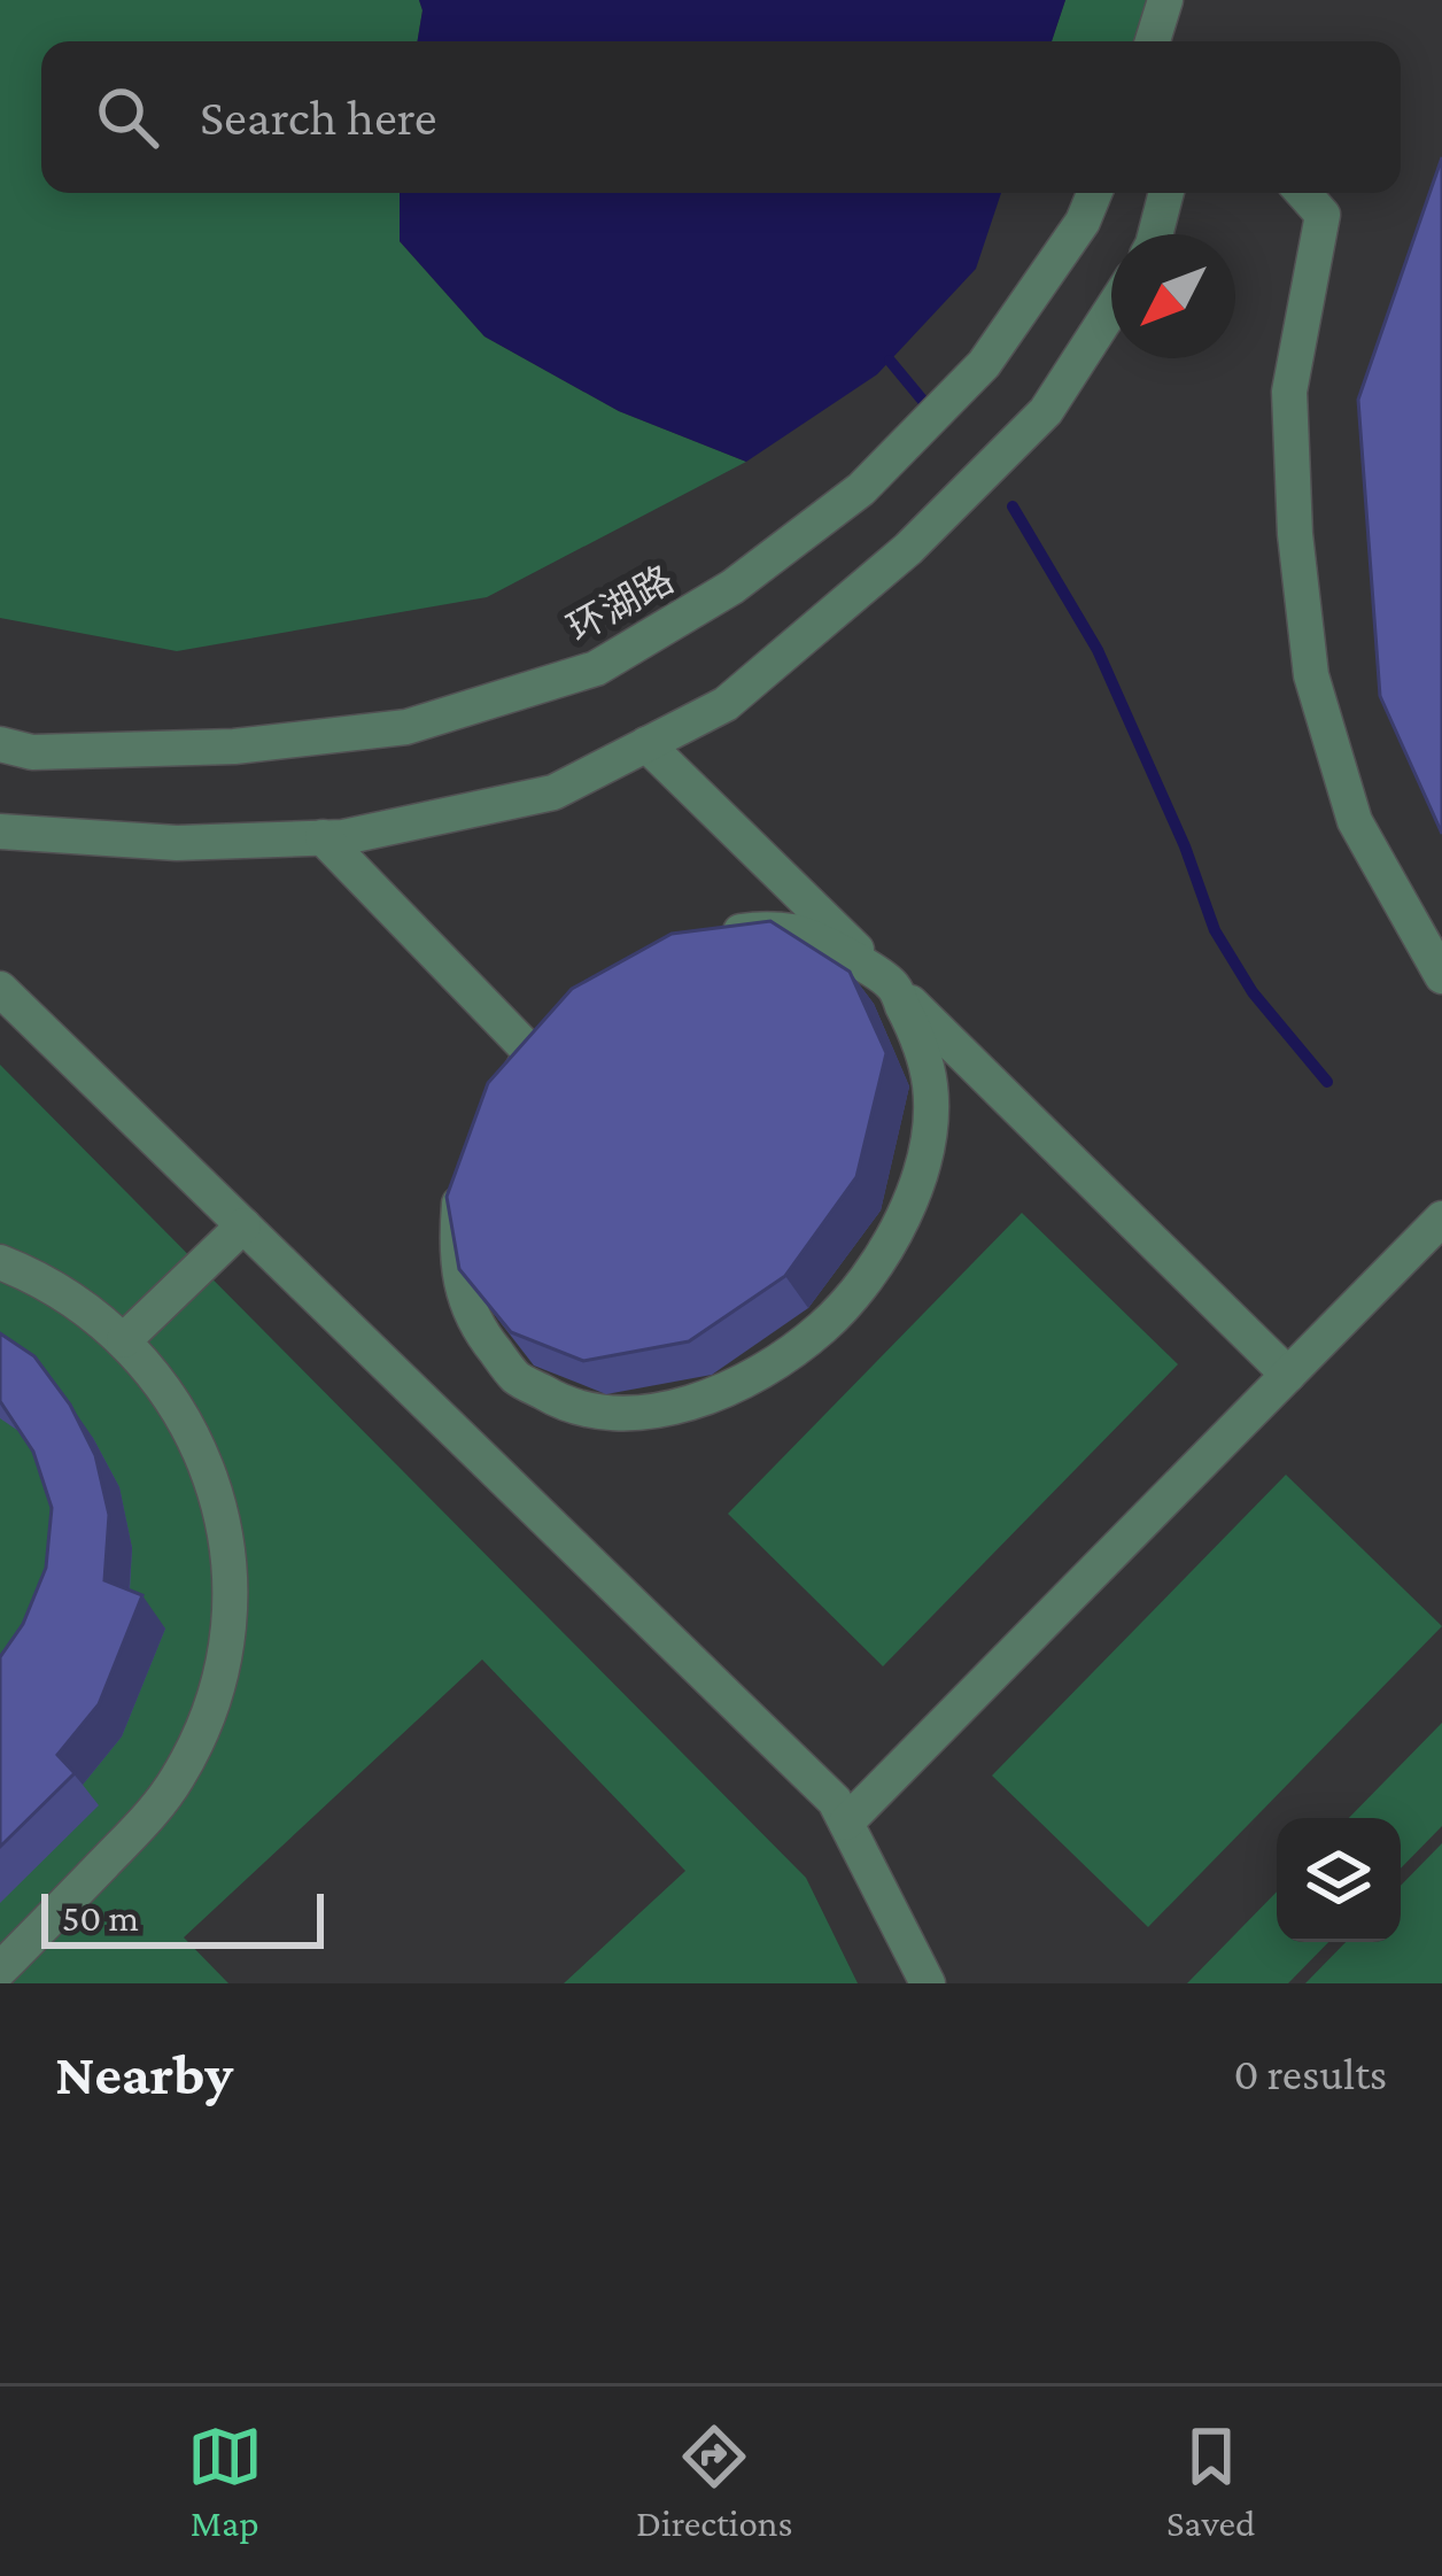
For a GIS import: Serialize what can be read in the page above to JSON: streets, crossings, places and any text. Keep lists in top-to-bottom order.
{
  "streets": {
    "street": ["环湖路"]
  },
  "scale_bar": "50 m",
  "north": "bottom left",
  "page": {
    "search": "Search here",
    "scale": "50 m",
    "heading": ["Nearby", "0 results"],
    "nav": ["Map", "Directions", "Saved"]
  }
}
